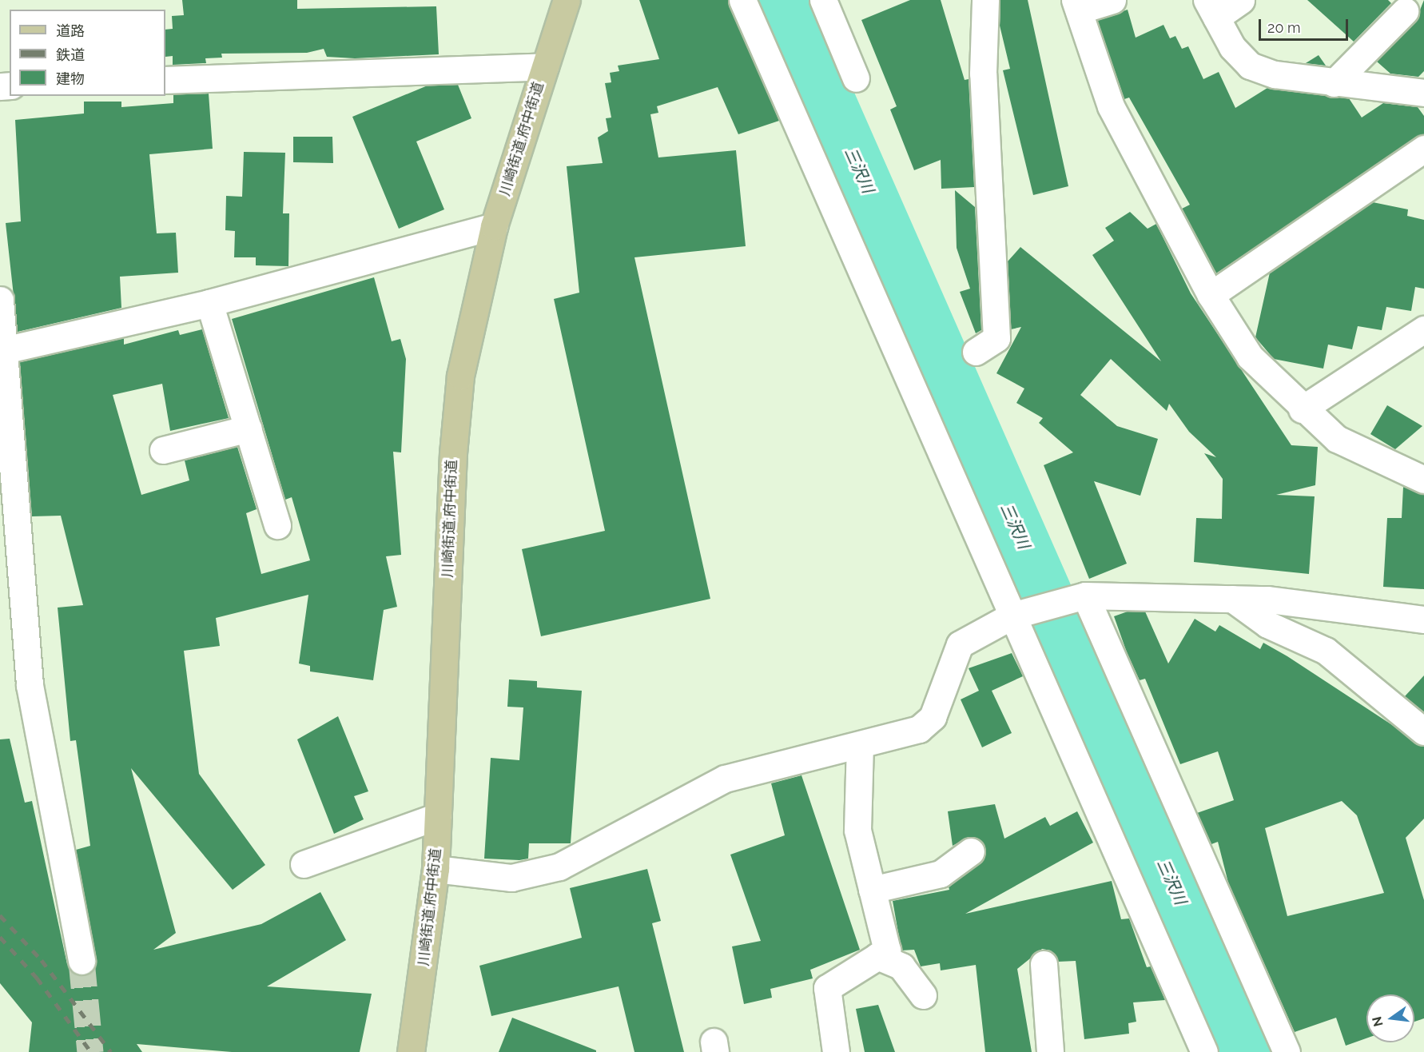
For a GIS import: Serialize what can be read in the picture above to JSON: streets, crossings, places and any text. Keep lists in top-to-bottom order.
{
  "streets": {
    "main road": ["川崎街道;府中街道"]
  },
  "water": ["三沢川"],
  "legend": ["道路", "鉄道", "建物"],
  "scale_bar": "20 m",
  "north": "left"
}
